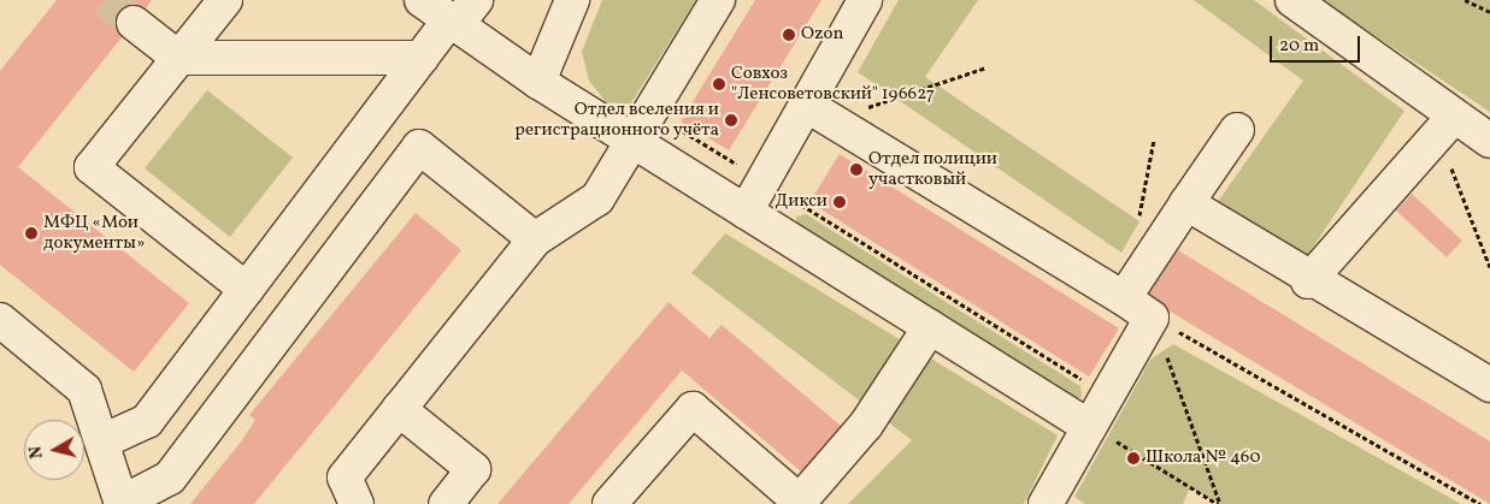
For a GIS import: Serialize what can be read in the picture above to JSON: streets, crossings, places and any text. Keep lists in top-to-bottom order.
{
  "places": [
    "Ozon",
    "Совхоз \"Ленсоветовский\" 196627",
    "Отдел вселения и регистрационного учёта",
    "Отдел полиции участковый",
    "Дикси",
    "МФЦ «Мои документы»",
    "Школа № 460"
  ],
  "scale_bar": "20 m",
  "north": "left"
}
